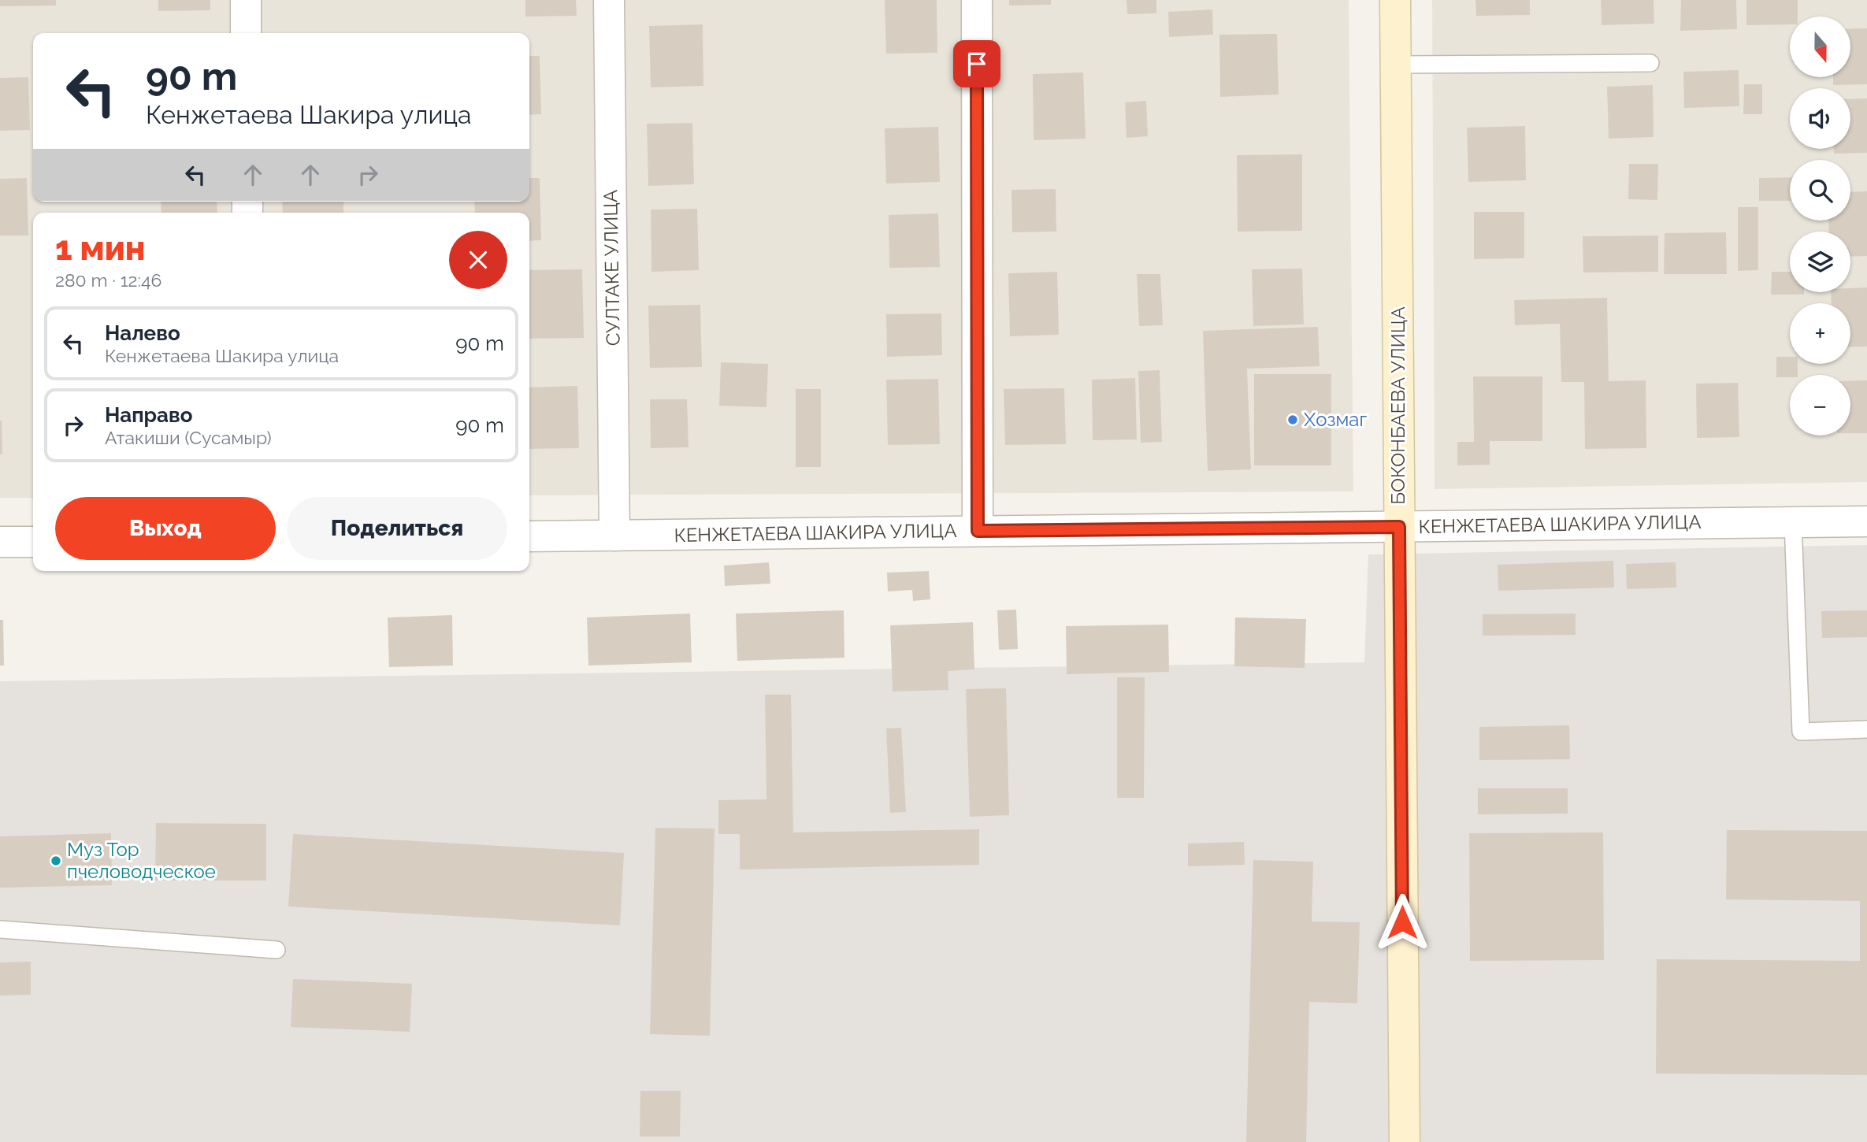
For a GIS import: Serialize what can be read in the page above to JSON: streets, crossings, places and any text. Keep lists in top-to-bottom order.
{
  "streets": {
    "street": ["СУЛТАКЕ УЛИЦА", "БОКОНБАЕВА УЛИЦА", "КЕНЖЕТАЕВА ШАКИРА УЛИЦА"]
  },
  "crossings": [
    ["СУЛТАКЕ УЛИЦА", "КЕНЖЕТАЕВА ШАКИРА УЛИЦА"],
    ["БОКОНБАЕВА УЛИЦА", "КЕНЖЕТАЕВА ШАКИРА УЛИЦА"]
  ],
  "places": ["Хозмаг", "Муз Тор пчеловодческое"],
  "north": "bottom",
  "page": {
    "map_buttons": ["+", "−"],
    "turn": ["90 m", "Кенжетаева Шакира улица"],
    "heading": ["1 мин", "280 m · 12:46"],
    "list": [
      {
        "name": "Налево",
        "note": "Кенжетаева Шакира улица",
        "value": "90 m"
      },
      {
        "name": "Направо",
        "note": "Атакиши (Сусамыр)",
        "value": "90 m"
      }
    ],
    "buttons": ["Выход", "Поделиться"]
  }
}
